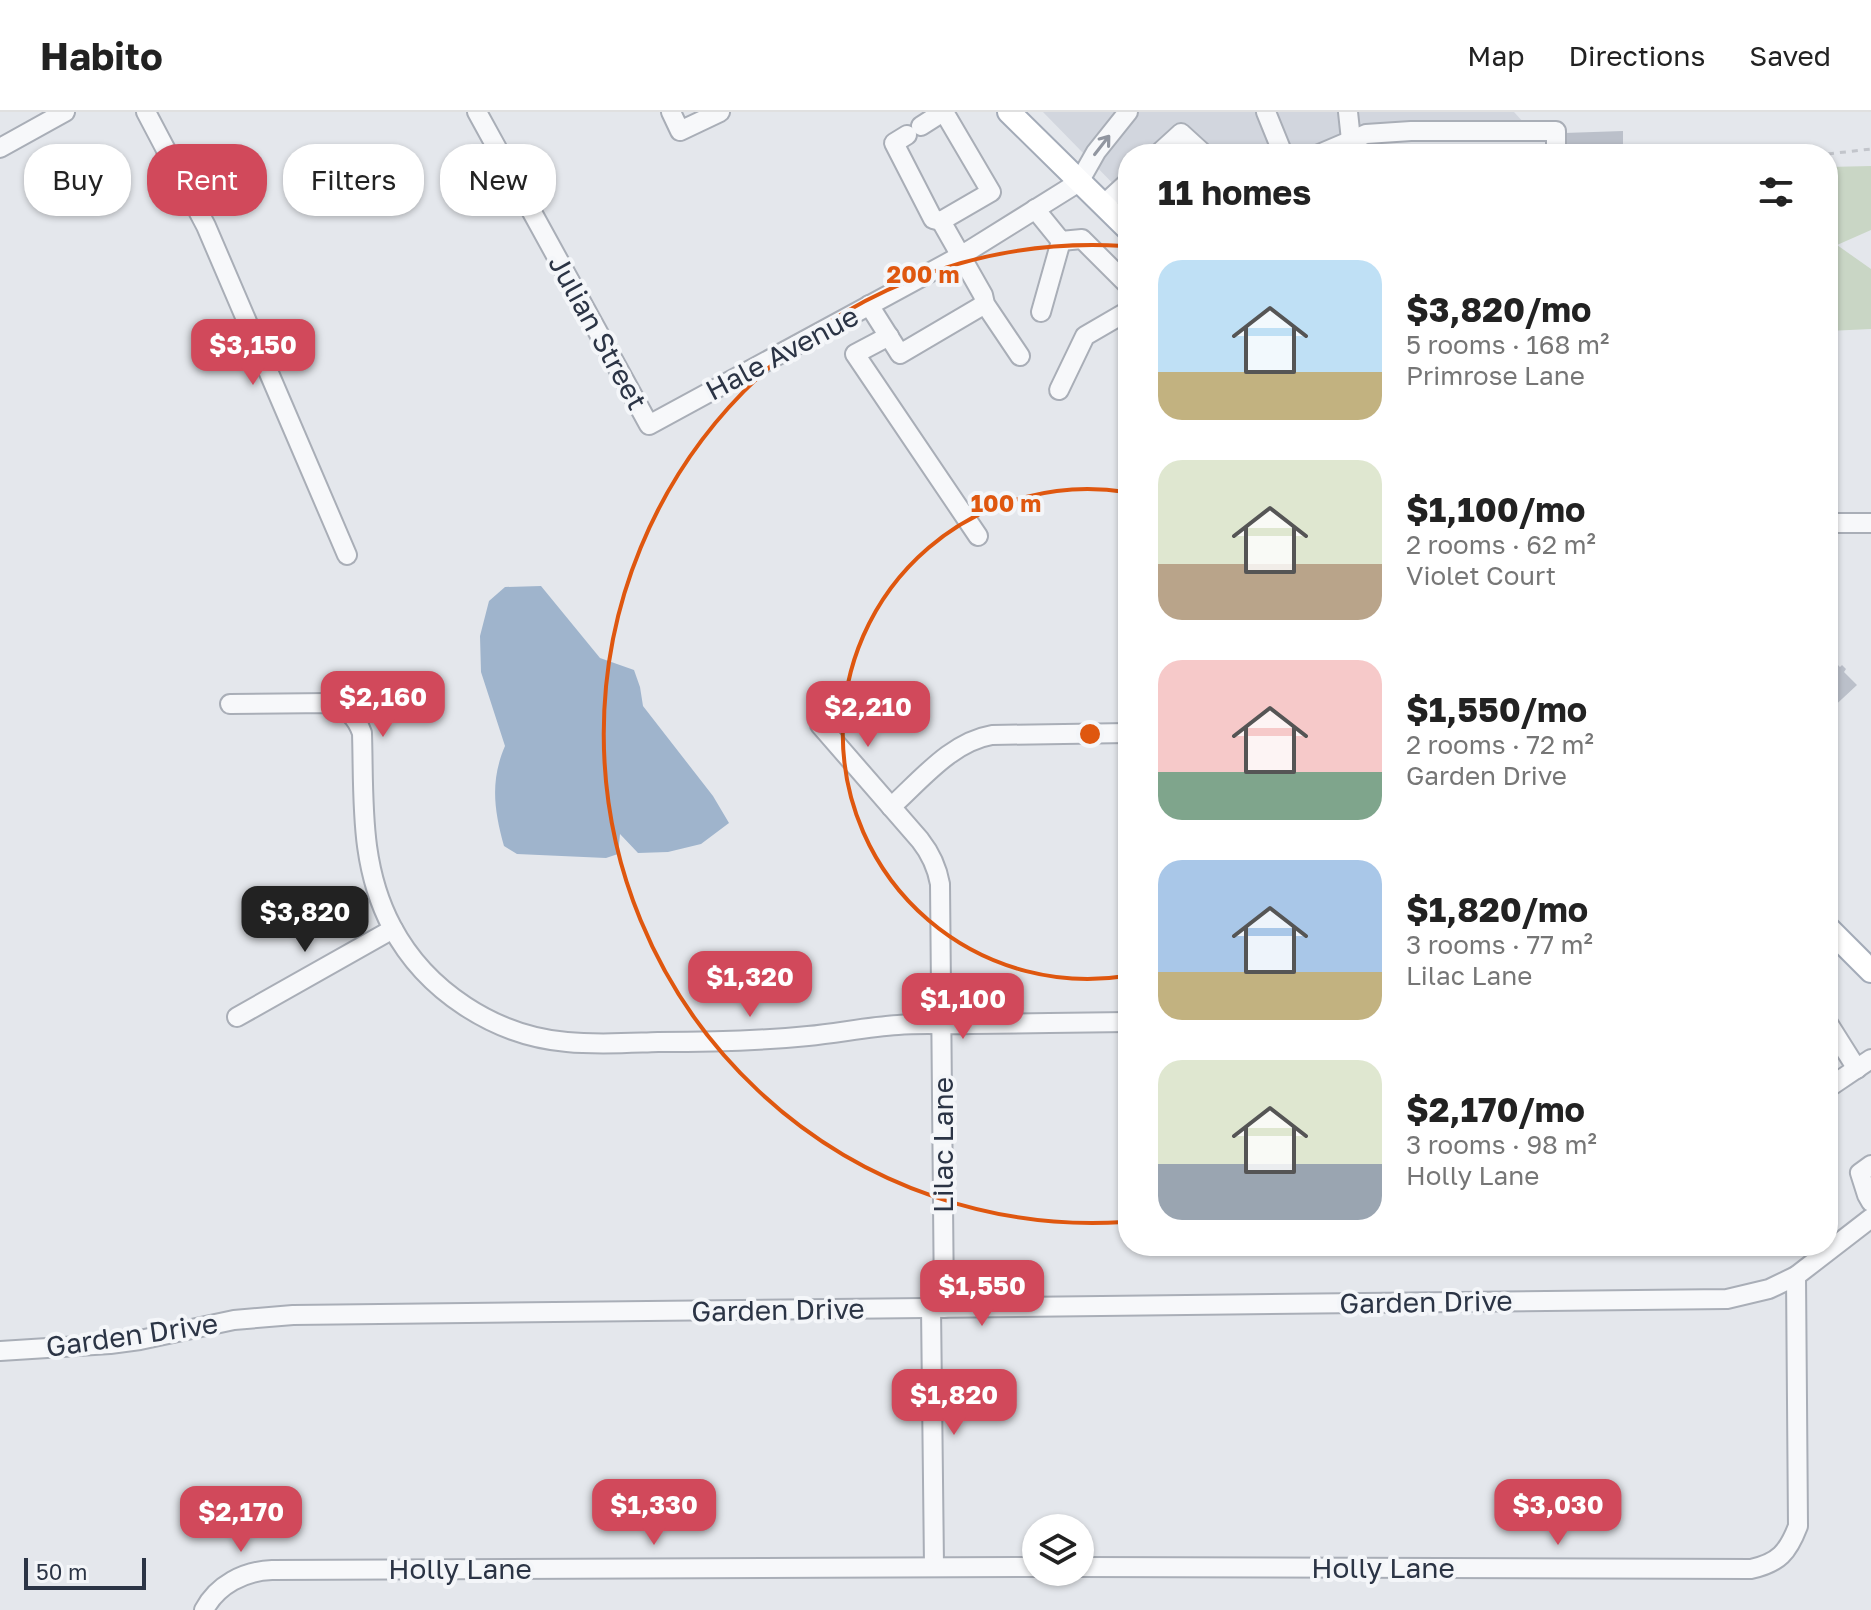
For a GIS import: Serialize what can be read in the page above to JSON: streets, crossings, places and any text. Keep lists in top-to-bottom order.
{
  "streets": {
    "street": [
      "Julian Street",
      "Hale Avenue",
      "Lilac Lane",
      "Garden Drive",
      "Holly Lane"
    ]
  },
  "crossings": [
    ["Julian Street", "Hale Avenue"],
    ["Lilac Lane", "Garden Drive"],
    ["Lilac Lane", "Holly Lane"],
    ["Garden Drive", "Holly Lane"]
  ],
  "scale_bar": "50 m",
  "page": {
    "header": "Habito",
    "nav": ["Map", "Directions", "Saved"],
    "chip": [
      "Buy",
      "Rent",
      "Filters",
      "New"
    ],
    "heading": "11 homes",
    "list": [
      {
        "name": "$3,820/mo",
        "note": "5 rooms · 168 m² · Primrose Lane"
      },
      {
        "name": "$1,100/mo",
        "note": "2 rooms · 62 m² · Violet Court"
      },
      {
        "name": "$1,550/mo",
        "note": "2 rooms · 72 m² · Garden Drive"
      },
      {
        "name": "$1,820/mo",
        "note": "3 rooms · 77 m² · Lilac Lane"
      },
      {
        "name": "$2,170/mo",
        "note": "3 rooms · 98 m² · Holly Lane"
      }
    ],
    "price": [
      "$3,150",
      "$2,160",
      "$2,210",
      "$3,820",
      "$1,320",
      "$1,100",
      "$1,550",
      "$1,820",
      "$1,330",
      "$3,030",
      "$2,170"
    ],
    "scale": "50 m"
  },
  "rings": ["200 m", "100 m"]
}
